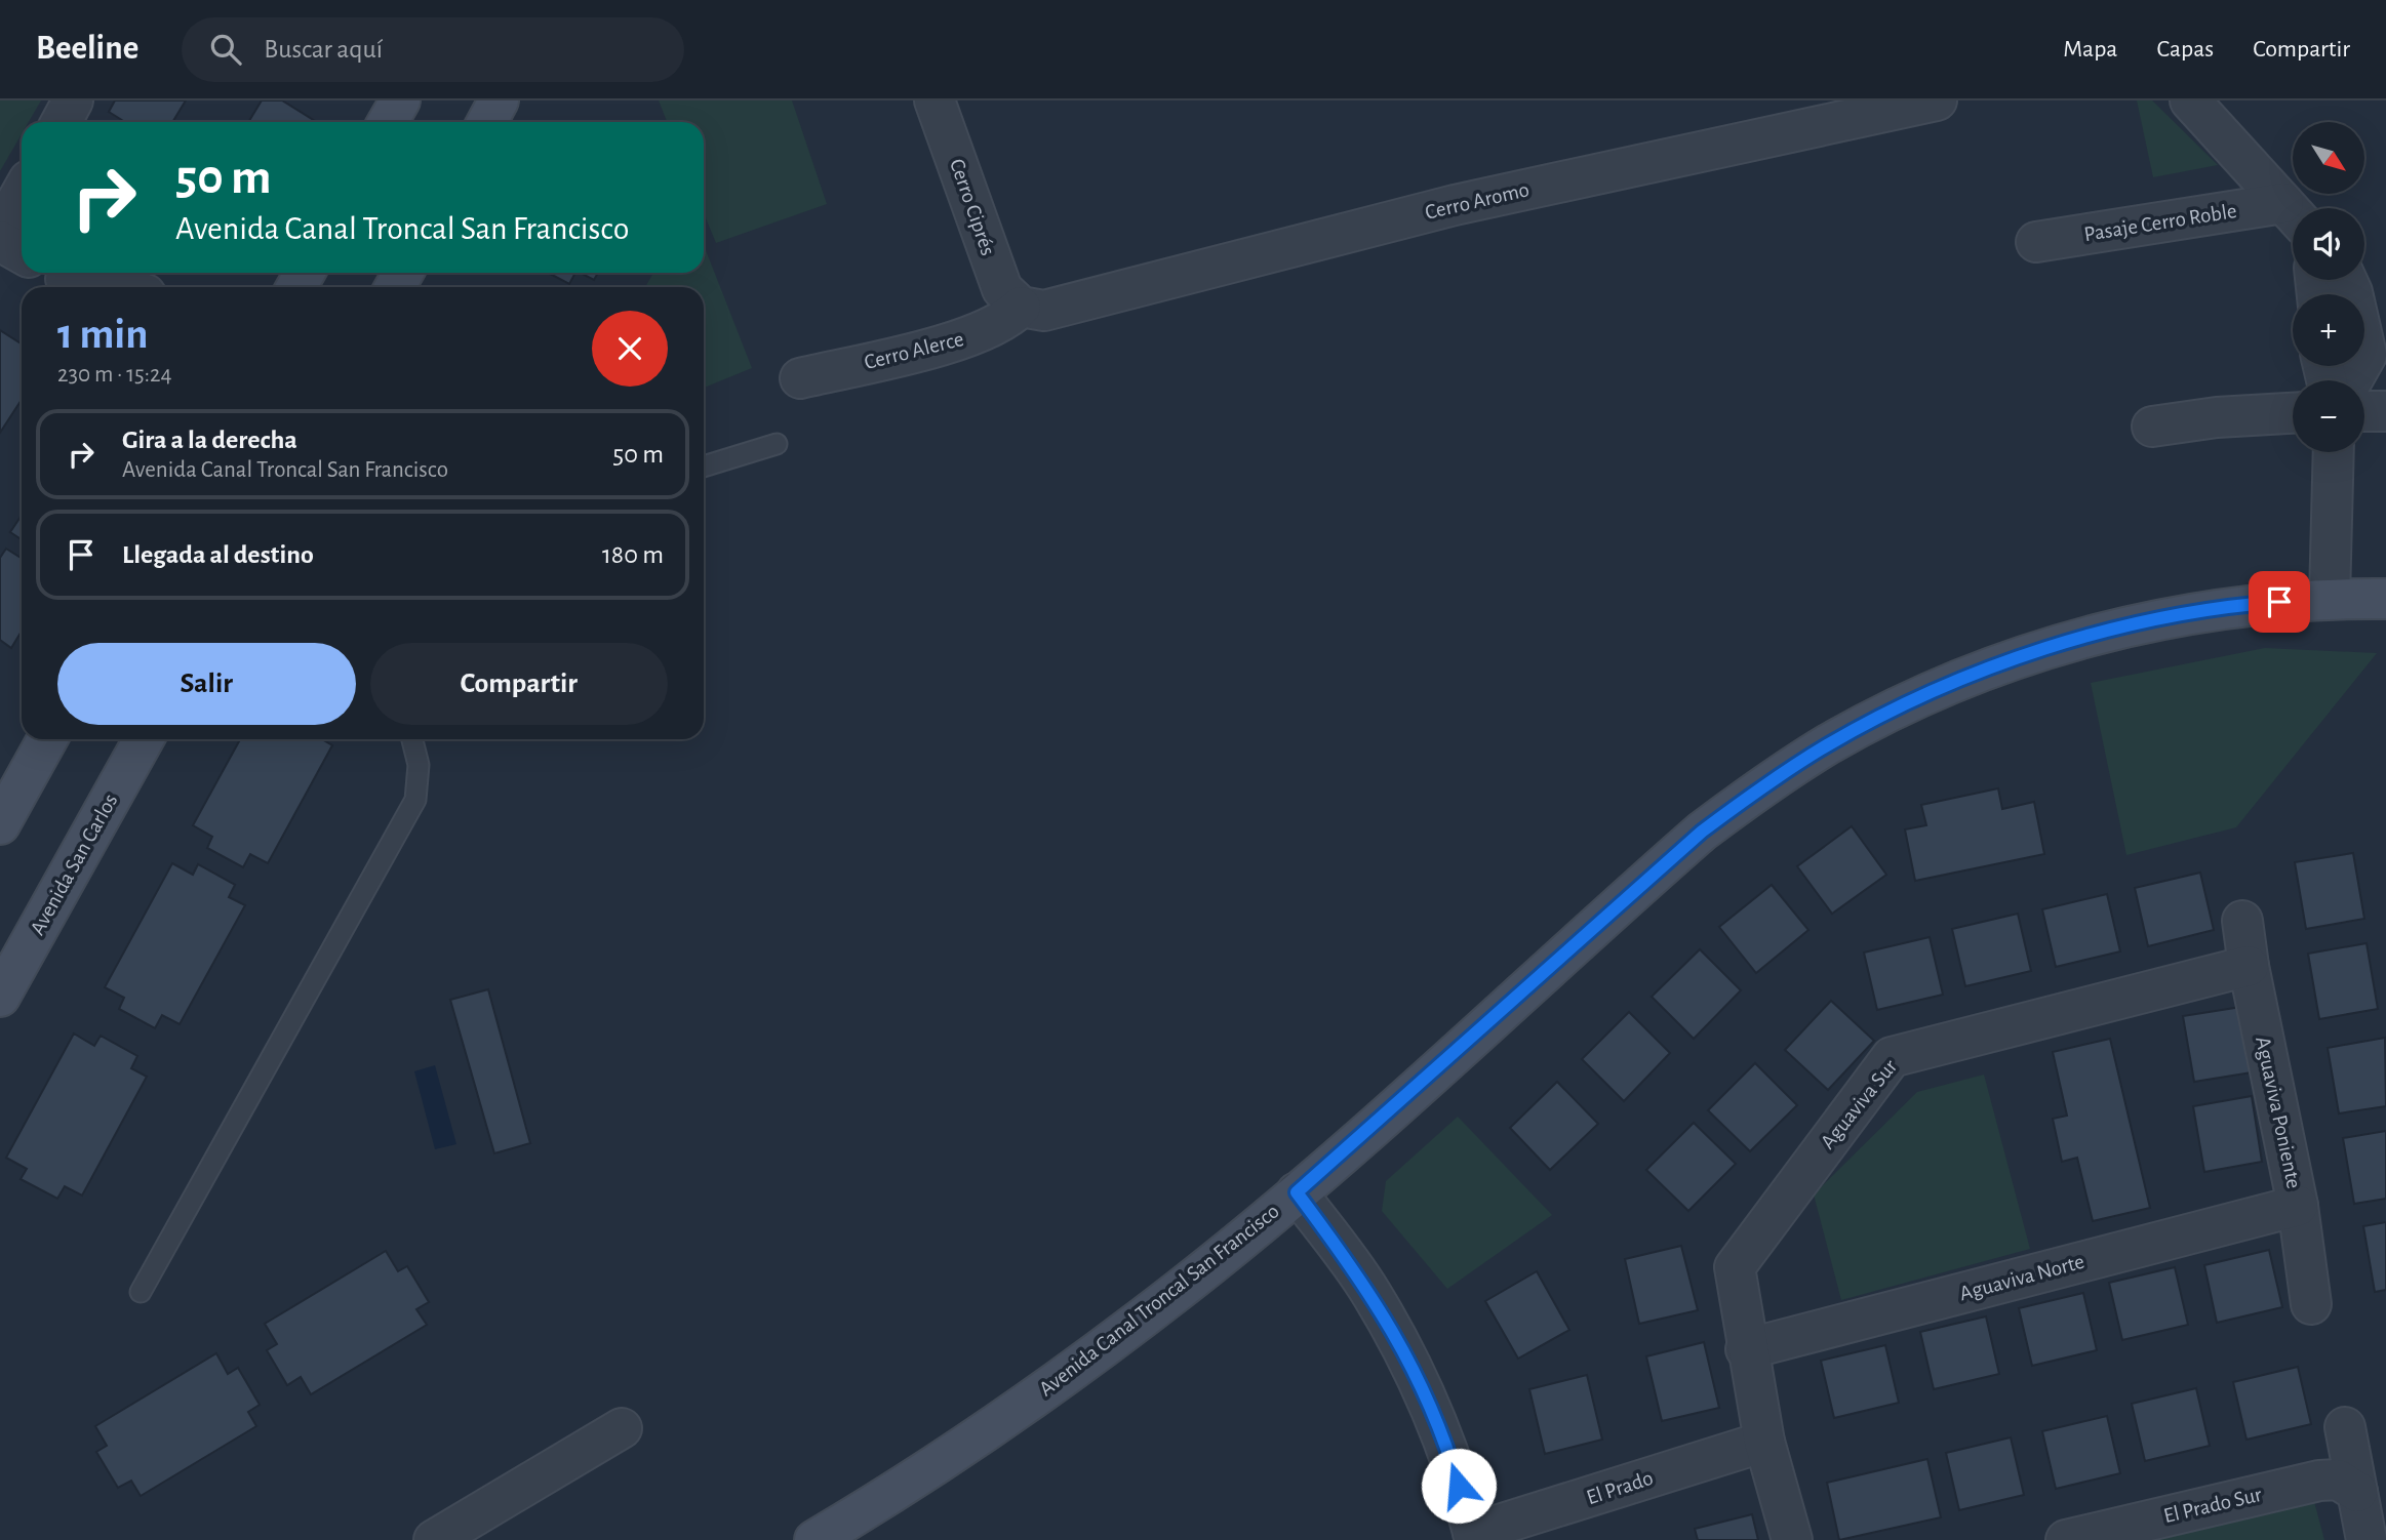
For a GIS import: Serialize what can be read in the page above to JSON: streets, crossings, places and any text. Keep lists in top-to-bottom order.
{
  "streets": {
    "street": [
      "Cerro Aromo",
      "Cerro Ciprés",
      "Pasaje Cerro Roble",
      "Cerro Alerce",
      "Avenida San Carlos",
      "Aguaviva Sur",
      "Aguaviva Poniente",
      "Aguaviva Norte",
      "Avenida Canal Troncal San Francisco",
      "El Prado",
      "El Prado Sur"
    ]
  },
  "crossings": [
    ["Cerro Aromo", "Cerro Ciprés"],
    ["Cerro Aromo", "Cerro Alerce"],
    ["Cerro Ciprés", "Cerro Alerce"],
    ["Aguaviva Sur", "Aguaviva Poniente"],
    ["Aguaviva Sur", "Aguaviva Norte"],
    ["Aguaviva Sur", "El Prado"],
    ["Aguaviva Poniente", "Aguaviva Norte"]
  ],
  "north": "bottom right",
  "page": {
    "header": "Beeline",
    "search": "Buscar aquí",
    "nav": ["Mapa", "Capas", "Compartir"],
    "map_buttons": ["+", "−"],
    "turn": ["50 m", "Avenida Canal Troncal San Francisco"],
    "heading": ["1 min", "230 m · 15:24"],
    "list": [
      {
        "name": "Gira a la derecha",
        "note": "Avenida Canal Troncal San Francisco",
        "value": "50 m"
      },
      {
        "name": "Llegada al destino",
        "value": "180 m"
      }
    ],
    "buttons": ["Salir", "Compartir"]
  }
}
